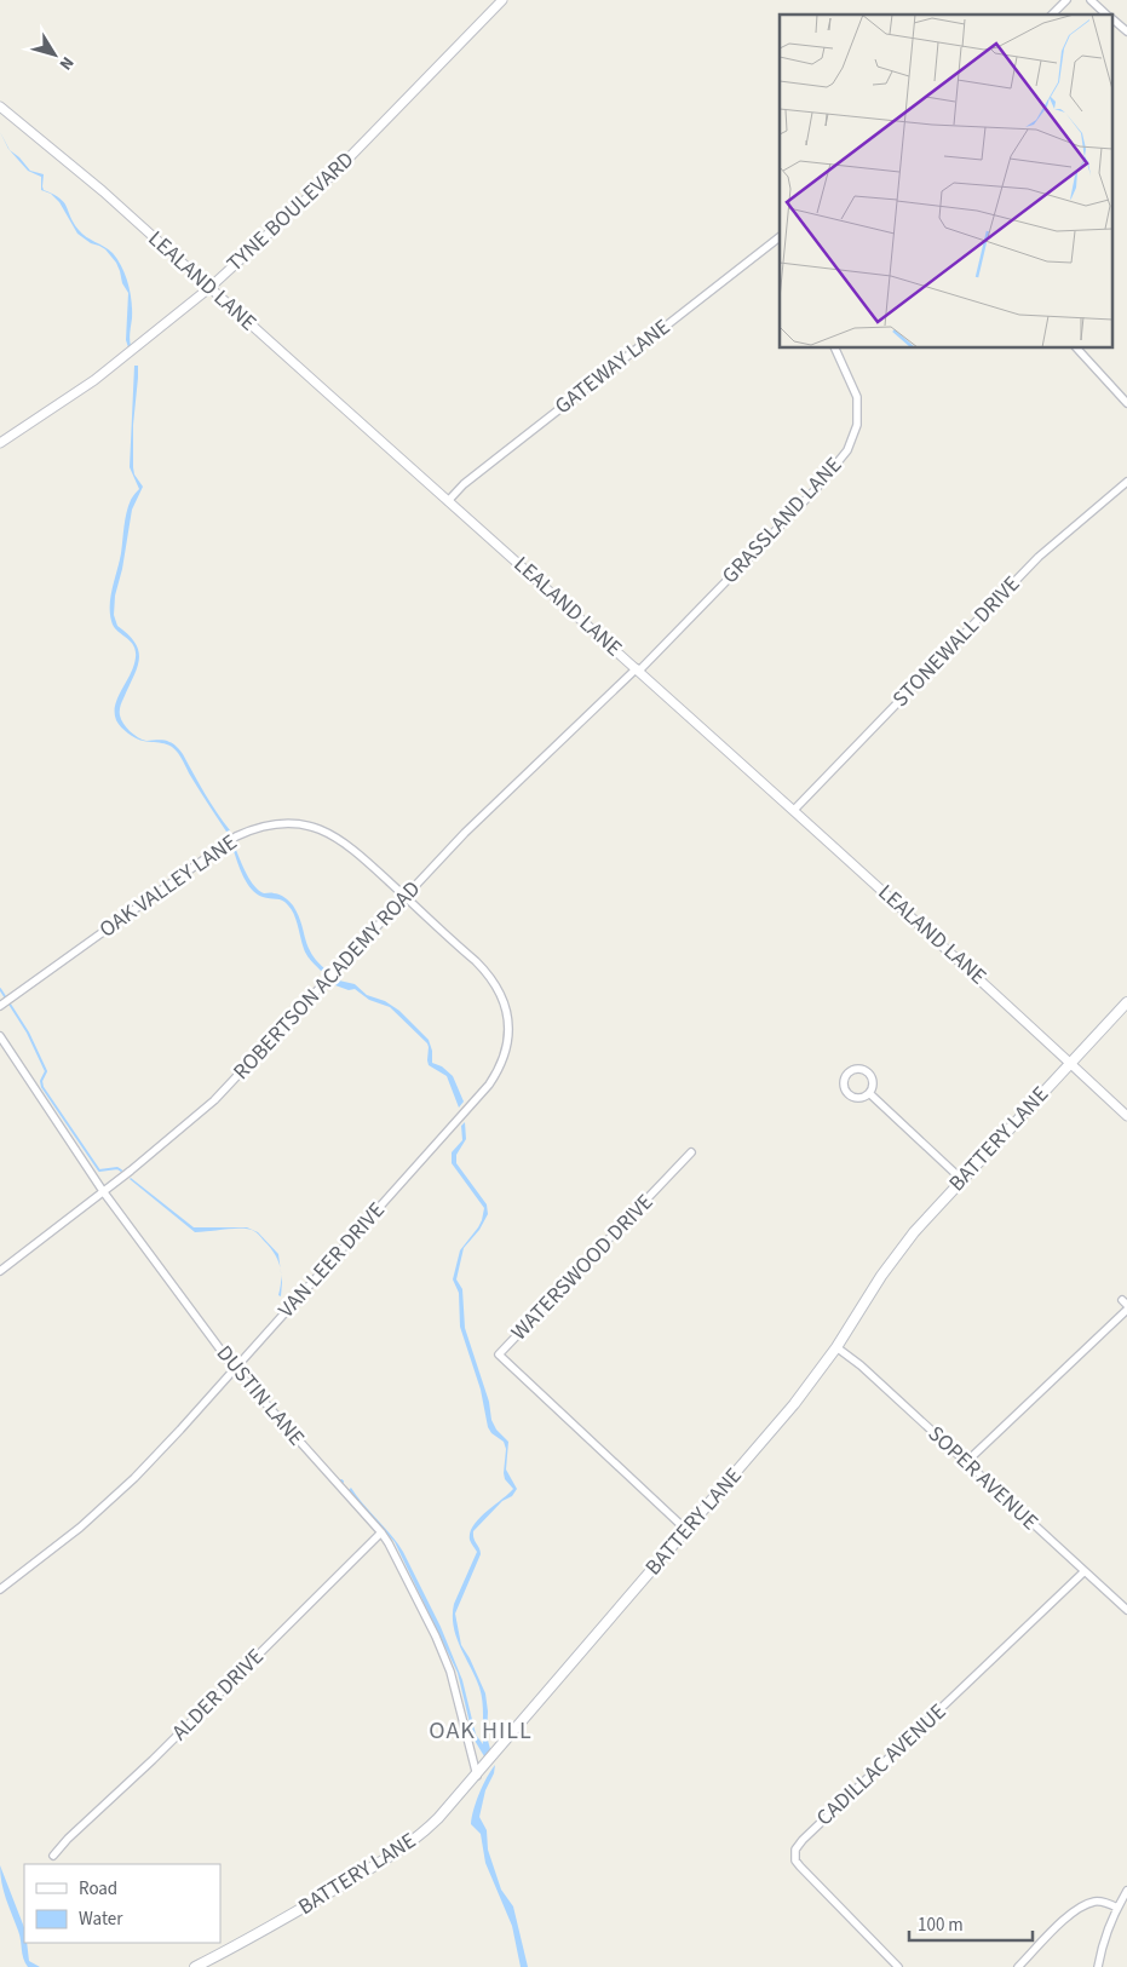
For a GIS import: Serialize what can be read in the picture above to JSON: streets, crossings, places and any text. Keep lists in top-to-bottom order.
{
  "streets": {
    "main road": ["BATTERY LANE"],
    "street": [
      "TYNE BOULEVARD",
      "LEALAND LANE",
      "GATEWAY LANE",
      "GRASSLAND LANE",
      "STONEWALL DRIVE",
      "OAK VALLEY LANE",
      "ROBERTSON ACADEMY ROAD",
      "VAN LEER DRIVE",
      "WATERSWOOD DRIVE",
      "DUSTIN LANE",
      "SOPER AVENUE",
      "ALDER DRIVE",
      "CADILLAC AVENUE"
    ]
  },
  "crossings": [
    ["TYNE BOULEVARD", "LEALAND LANE"],
    ["LEALAND LANE", "GATEWAY LANE"],
    ["LEALAND LANE", "GRASSLAND LANE"],
    ["LEALAND LANE", "STONEWALL DRIVE"],
    ["LEALAND LANE", "ROBERTSON ACADEMY ROAD"],
    ["LEALAND LANE", "BATTERY LANE"],
    ["GRASSLAND LANE", "ROBERTSON ACADEMY ROAD"],
    ["OAK VALLEY LANE", "ROBERTSON ACADEMY ROAD"],
    ["OAK VALLEY LANE", "VAN LEER DRIVE"],
    ["ROBERTSON ACADEMY ROAD", "VAN LEER DRIVE"],
    ["ROBERTSON ACADEMY ROAD", "DUSTIN LANE"],
    ["BATTERY LANE", "WATERSWOOD DRIVE"],
    ["BATTERY LANE", "DUSTIN LANE"],
    ["BATTERY LANE", "SOPER AVENUE"],
    ["VAN LEER DRIVE", "DUSTIN LANE"],
    ["DUSTIN LANE", "ALDER DRIVE"],
    ["SOPER AVENUE", "CADILLAC AVENUE"]
  ],
  "districts": ["OAK HILL"],
  "legend": ["Road", "Water"],
  "scale_bar": "100 m",
  "north": "bottom right"
}
